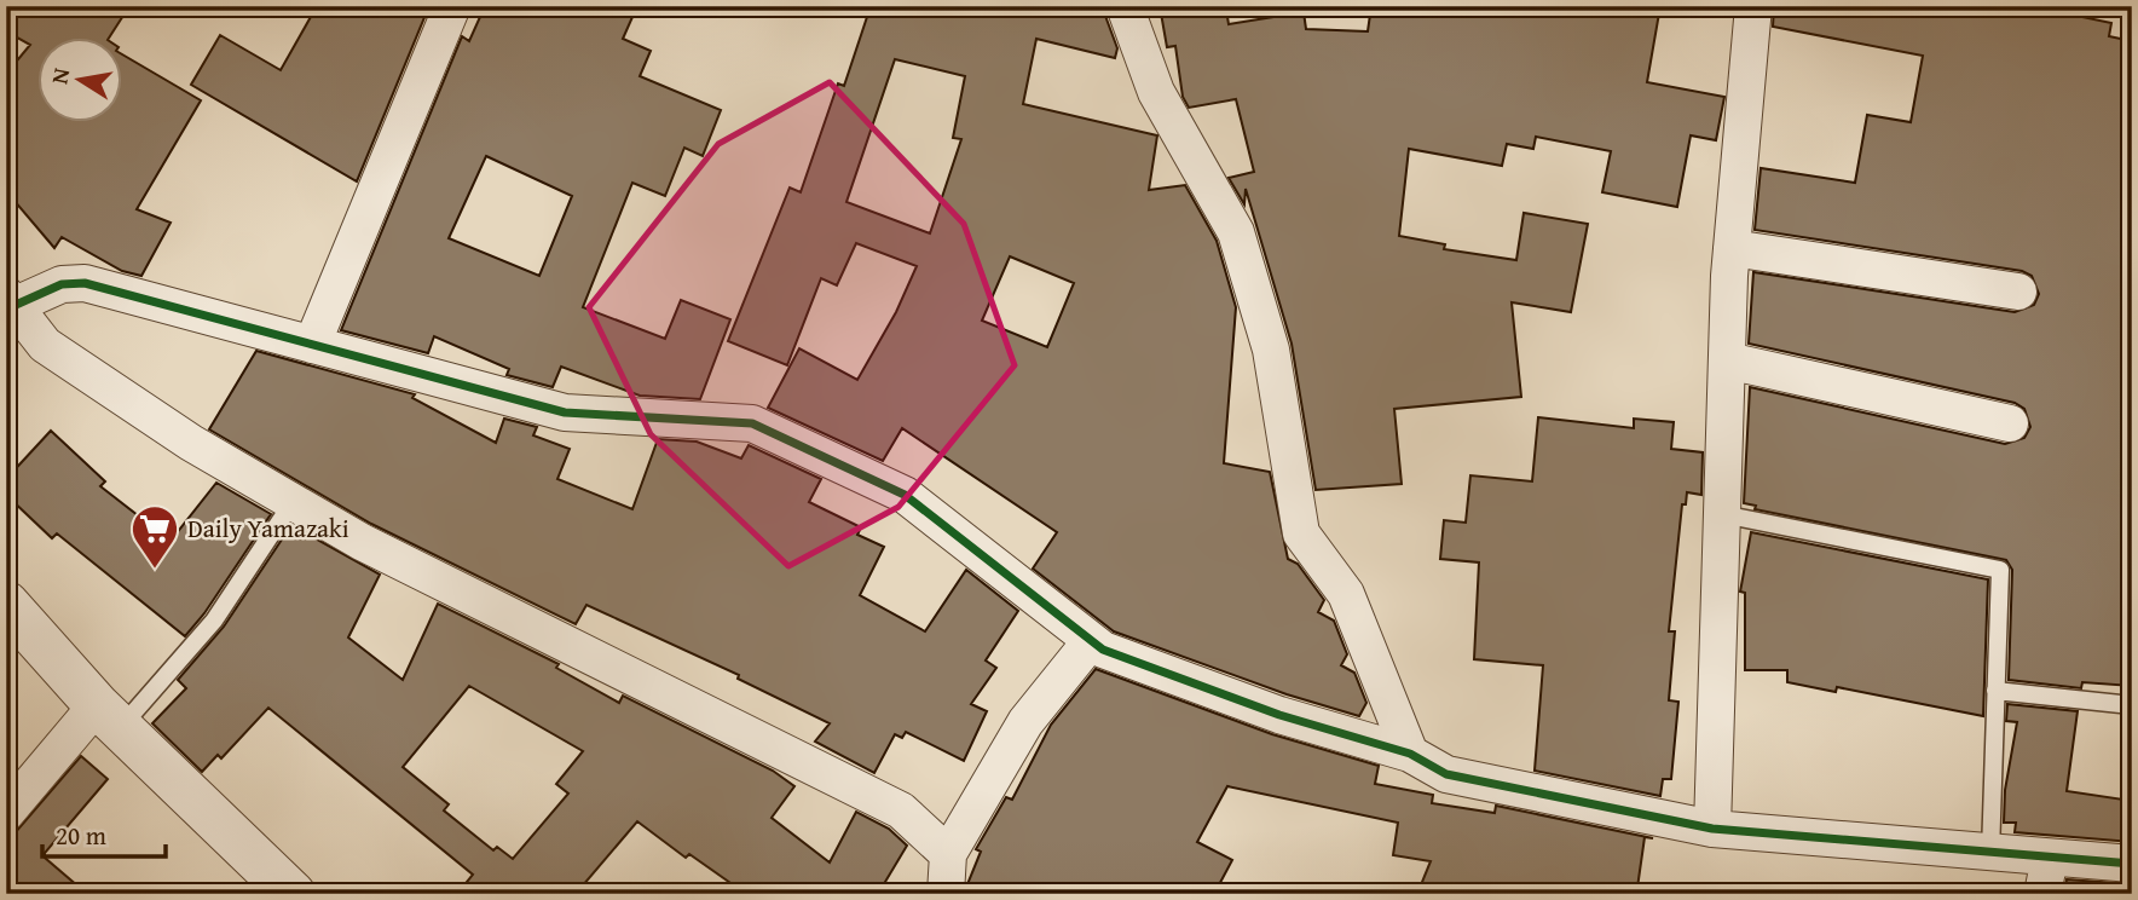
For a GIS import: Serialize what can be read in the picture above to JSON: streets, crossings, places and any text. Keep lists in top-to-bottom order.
{
  "places": {
    "supermarket": ["Daily Yamazaki"]
  },
  "scale_bar": "20 m",
  "north": "left"
}
